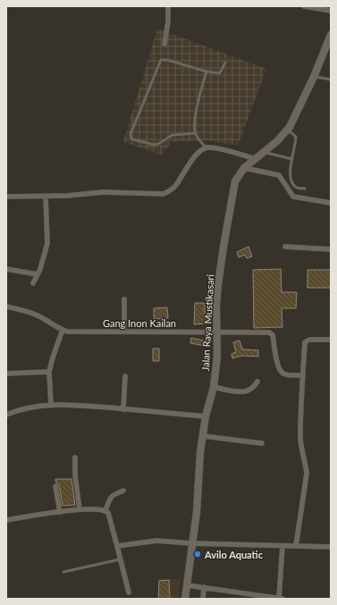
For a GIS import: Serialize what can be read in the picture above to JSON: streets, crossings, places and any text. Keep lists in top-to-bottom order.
{
  "streets": {
    "main road": ["Jalan Raya Mustikasari"],
    "street": ["Gang Inon Kailan"]
  },
  "crossings": [
    ["Gang Inon Kailan", "Jalan Raya Mustikasari"]
  ],
  "places": ["Avilo Aquatic"]
}
